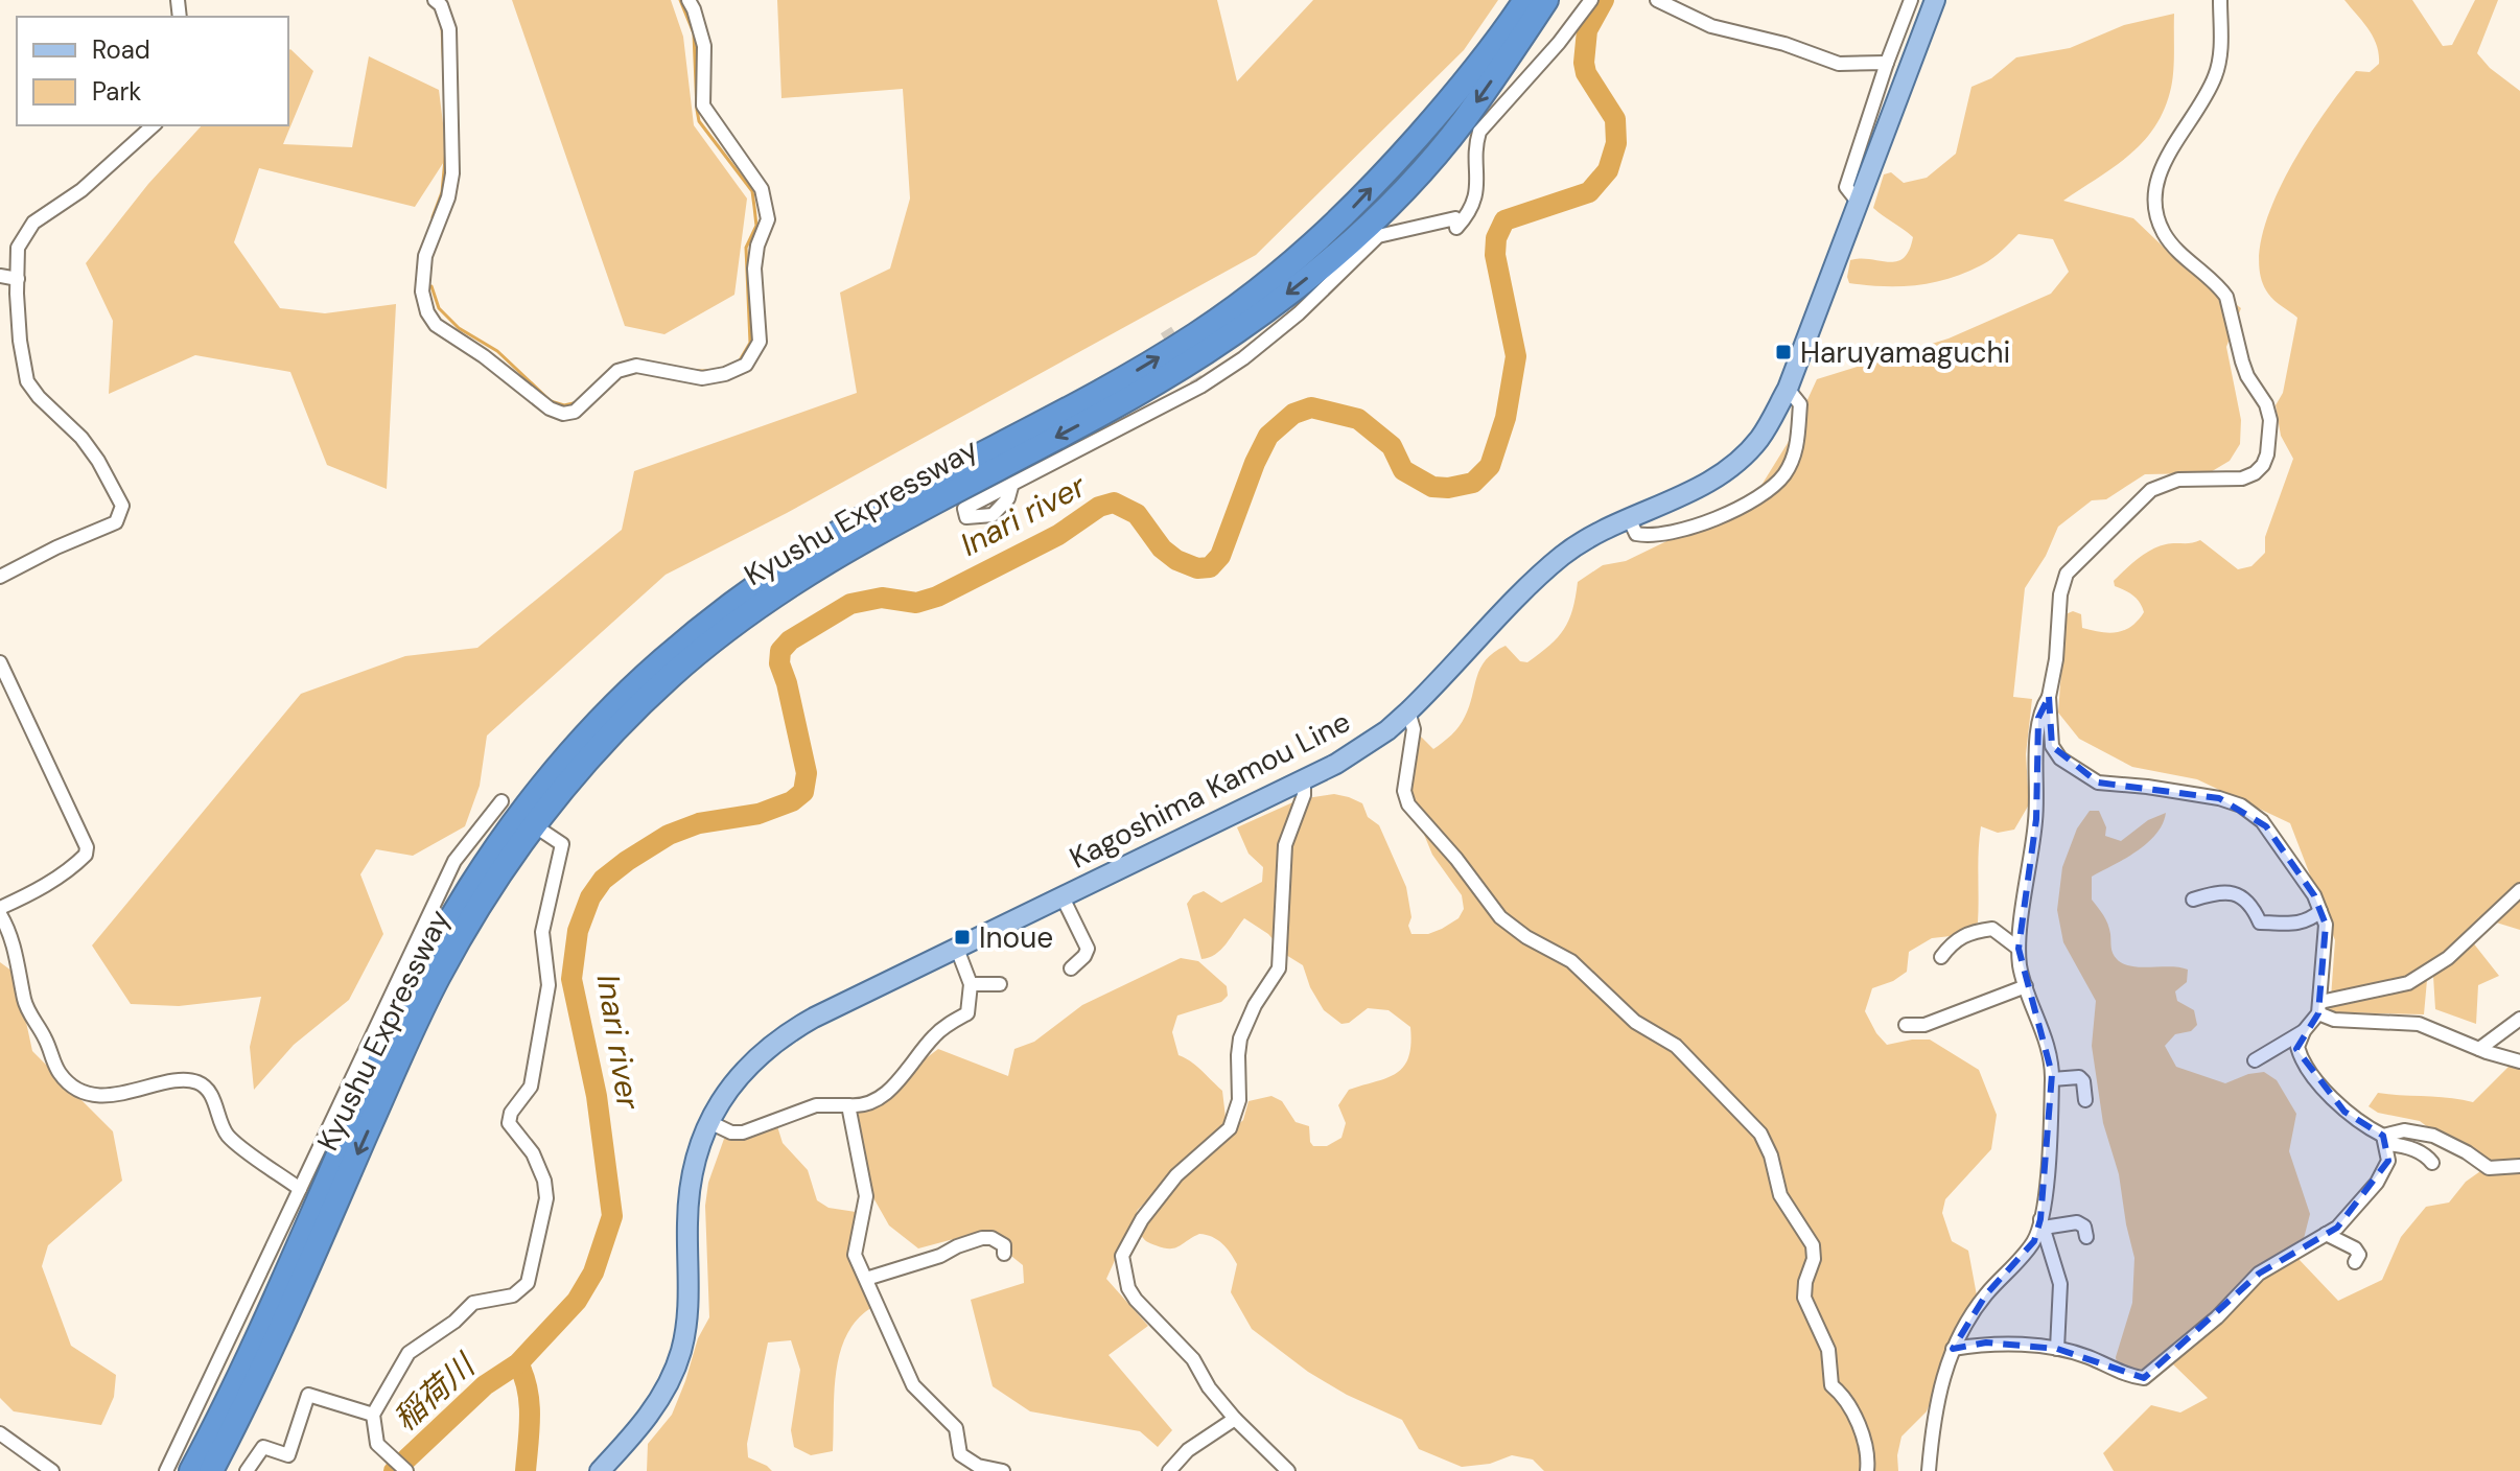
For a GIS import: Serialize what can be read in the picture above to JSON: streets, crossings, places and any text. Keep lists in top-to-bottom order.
{
  "streets": {
    "highway": ["Kyushu Expressway"],
    "main road": ["Kagoshima Kamou Line"]
  },
  "water": ["Inari river", "稲荷川"],
  "places": {
    "transit": ["Haruyamaguchi", "Inoue"]
  },
  "legend": ["Road", "Park"]
}
